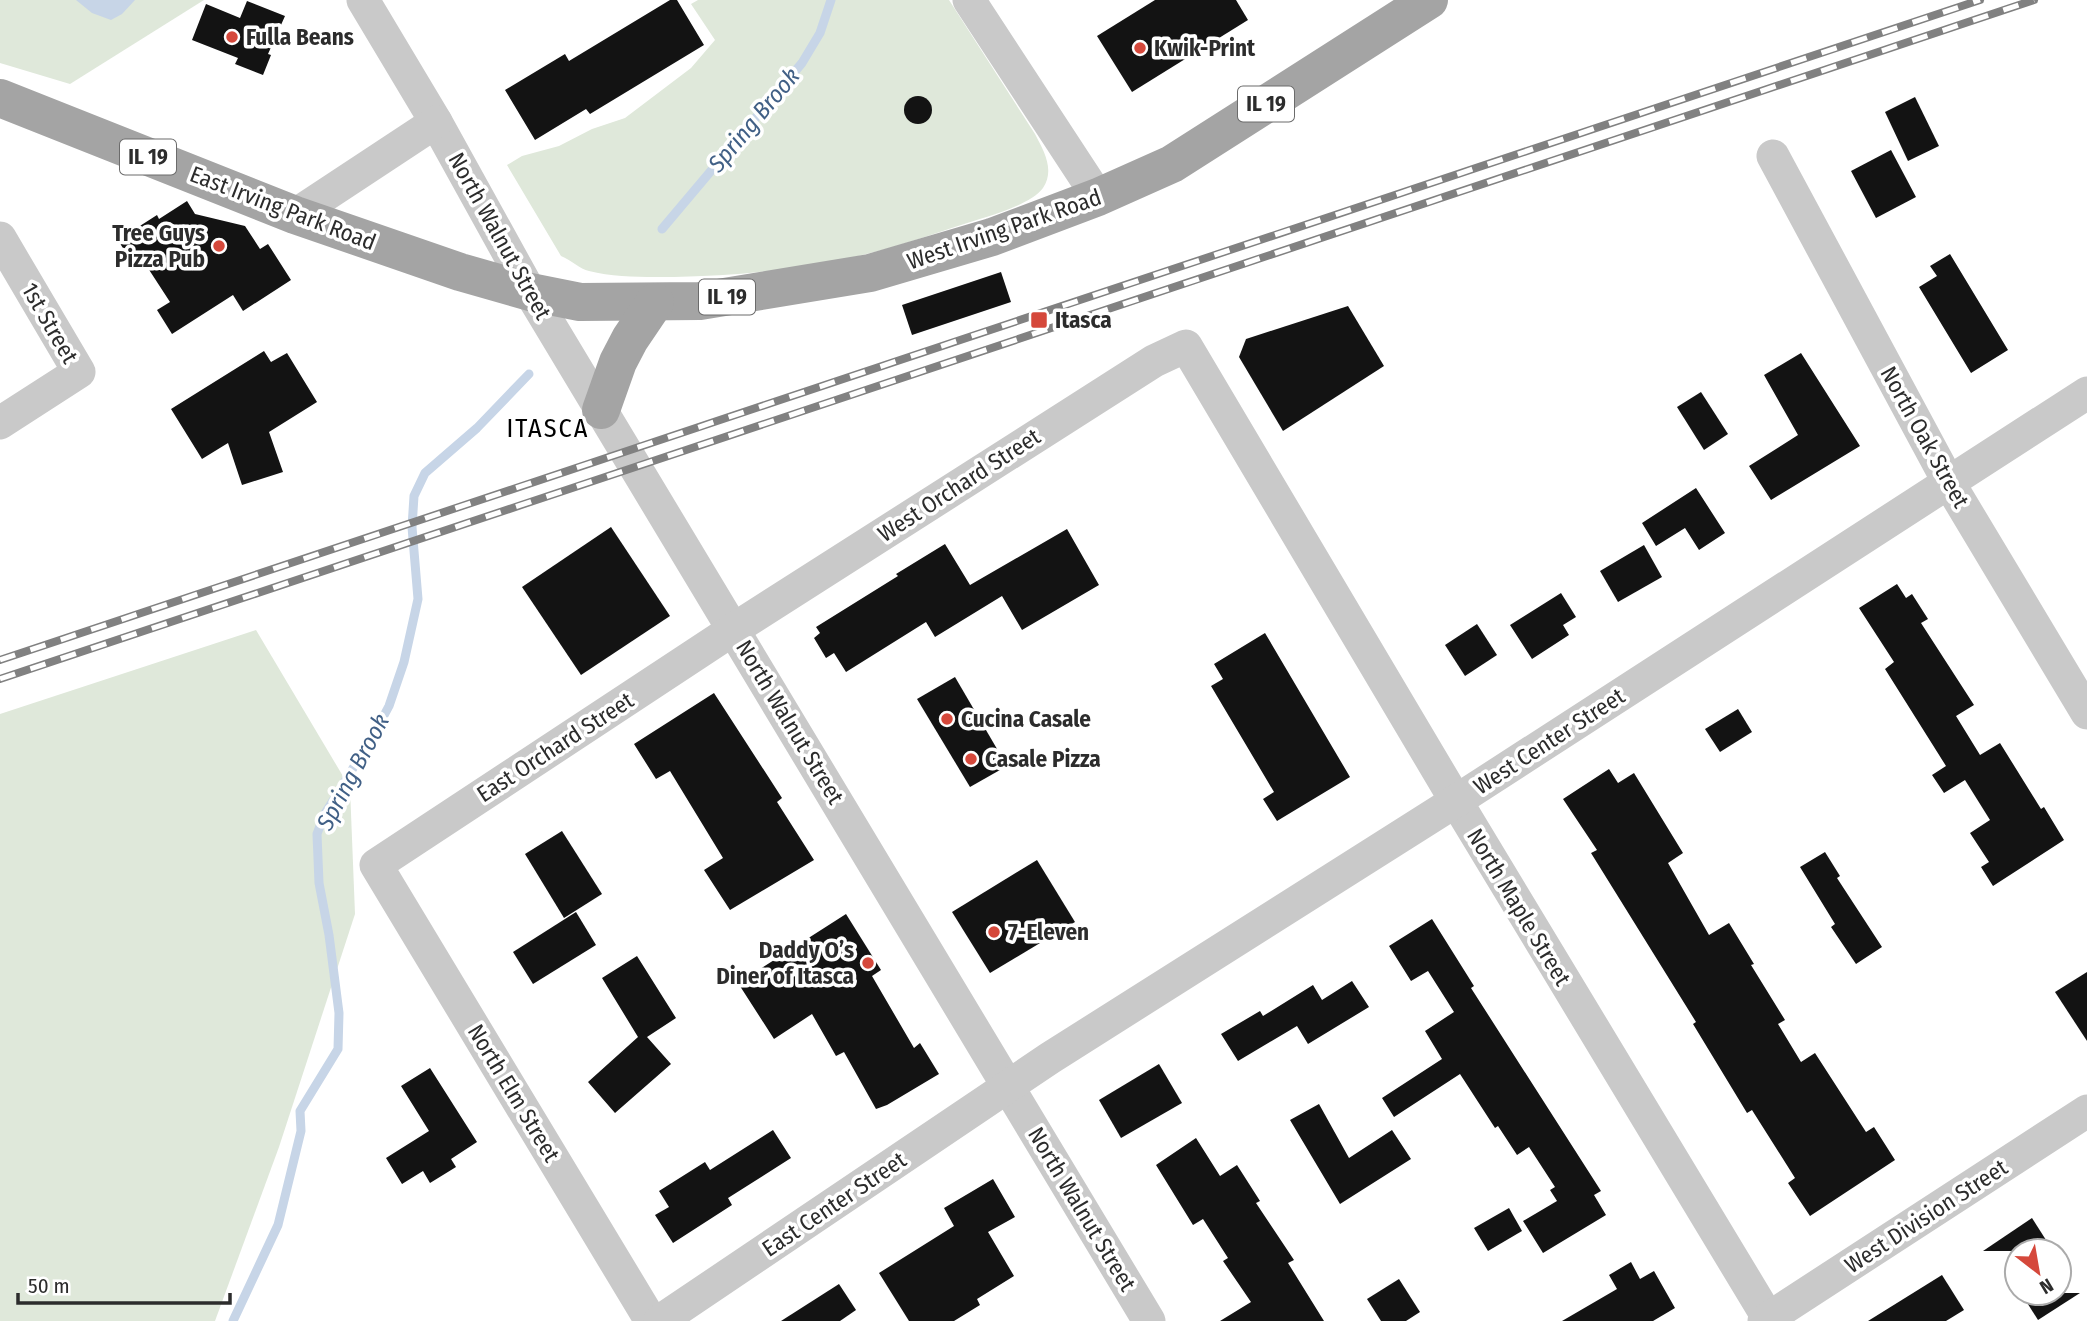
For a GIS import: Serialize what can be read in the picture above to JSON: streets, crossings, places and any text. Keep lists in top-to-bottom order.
{
  "streets": {
    "main road": ["IL 19", "East Irving Park Road", "West Irving Park Road"],
    "street": [
      "North Walnut Street",
      "1st Street",
      "North Oak Street",
      "West Orchard Street",
      "West Center Street",
      "East Orchard Street",
      "North Maple Street",
      "North Elm Street",
      "East Center Street",
      "West Division Street"
    ]
  },
  "crossings": [
    ["East Irving Park Road", "West Irving Park Road"],
    ["East Irving Park Road", "North Walnut Street"],
    ["West Irving Park Road", "North Walnut Street"],
    ["North Walnut Street", "West Orchard Street"],
    ["North Walnut Street", "West Center Street"],
    ["North Walnut Street", "East Orchard Street"],
    ["North Walnut Street", "East Center Street"],
    ["North Oak Street", "West Center Street"],
    ["West Orchard Street", "East Orchard Street"],
    ["West Orchard Street", "North Maple Street"],
    ["West Center Street", "North Maple Street"],
    ["West Center Street", "East Center Street"],
    ["East Orchard Street", "North Elm Street"],
    ["North Maple Street", "West Division Street"]
  ],
  "districts": ["ITASCA"],
  "water": ["Spring Brook"],
  "places": {
    "other": [
      "Fulla Beans",
      "Kwik-Print",
      "Tree Guys Pizza Pub",
      "Cucina Casale",
      "Casale Pizza",
      "7-Eleven",
      "Daddy O’s Diner of Itasca"
    ],
    "transit": ["Itasca"]
  },
  "scale_bar": "50 m",
  "north": "bottom right"
}
